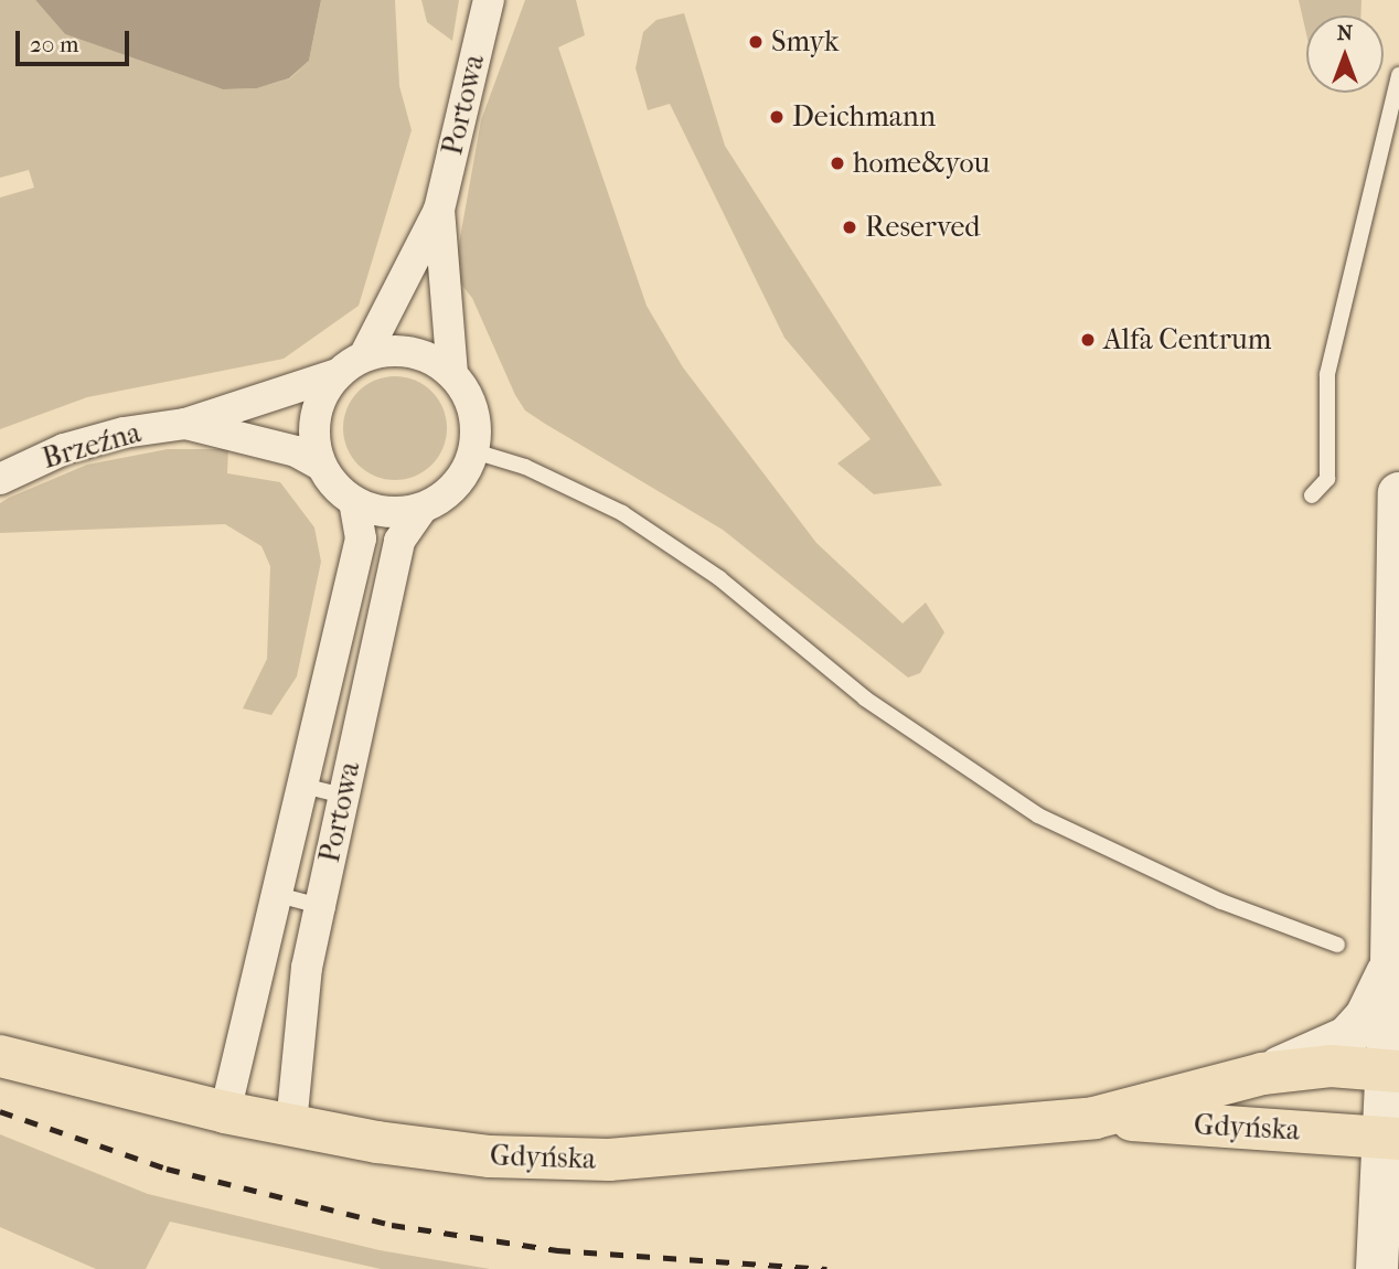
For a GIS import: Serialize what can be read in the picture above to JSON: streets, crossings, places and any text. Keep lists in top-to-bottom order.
{
  "streets": {
    "main road": ["Gdyńska"],
    "street": ["Portowa", "Brzeźna"]
  },
  "crossings": [
    ["Portowa", "Brzeźna"],
    ["Portowa", "Gdyńska"]
  ],
  "places": [
    "Smyk",
    "Deichmann",
    "home&you",
    "Reserved",
    "Alfa Centrum"
  ],
  "scale_bar": "20 m",
  "north": "top"
}
